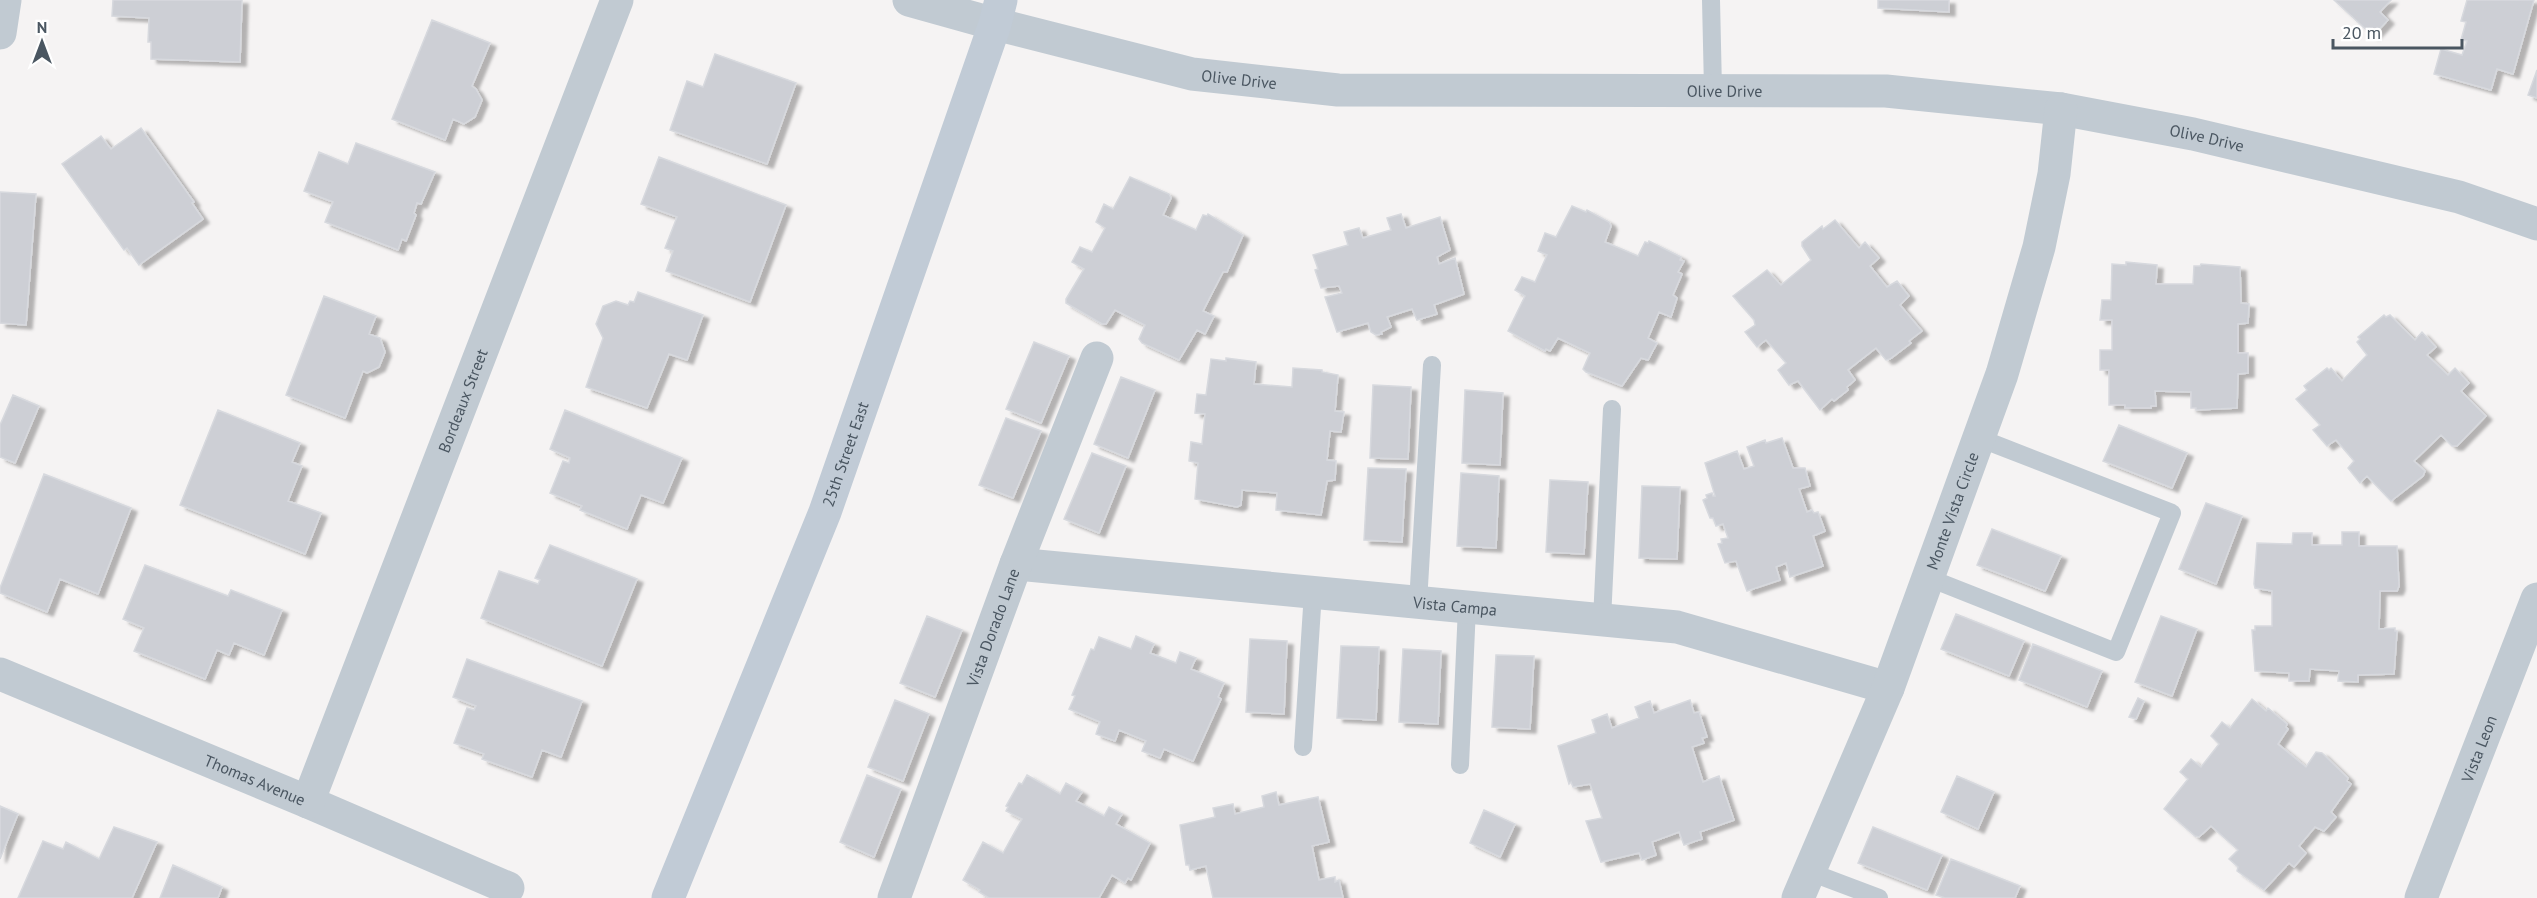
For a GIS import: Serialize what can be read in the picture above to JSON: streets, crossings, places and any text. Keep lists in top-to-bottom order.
{
  "streets": {
    "main road": ["25th Street East"],
    "street": [
      "Olive Drive",
      "Bordeaux Street",
      "Monte Vista Circle",
      "Vista Campa",
      "Vista Dorado Lane",
      "Vista Leon",
      "Thomas Avenue"
    ]
  },
  "crossings": [
    ["Olive Drive", "25th Street East"],
    ["Olive Drive", "Monte Vista Circle"],
    ["Bordeaux Street", "Thomas Avenue"],
    ["Monte Vista Circle", "Vista Campa"],
    ["Vista Campa", "Vista Dorado Lane"]
  ],
  "scale_bar": "20 m",
  "north": "top"
}
